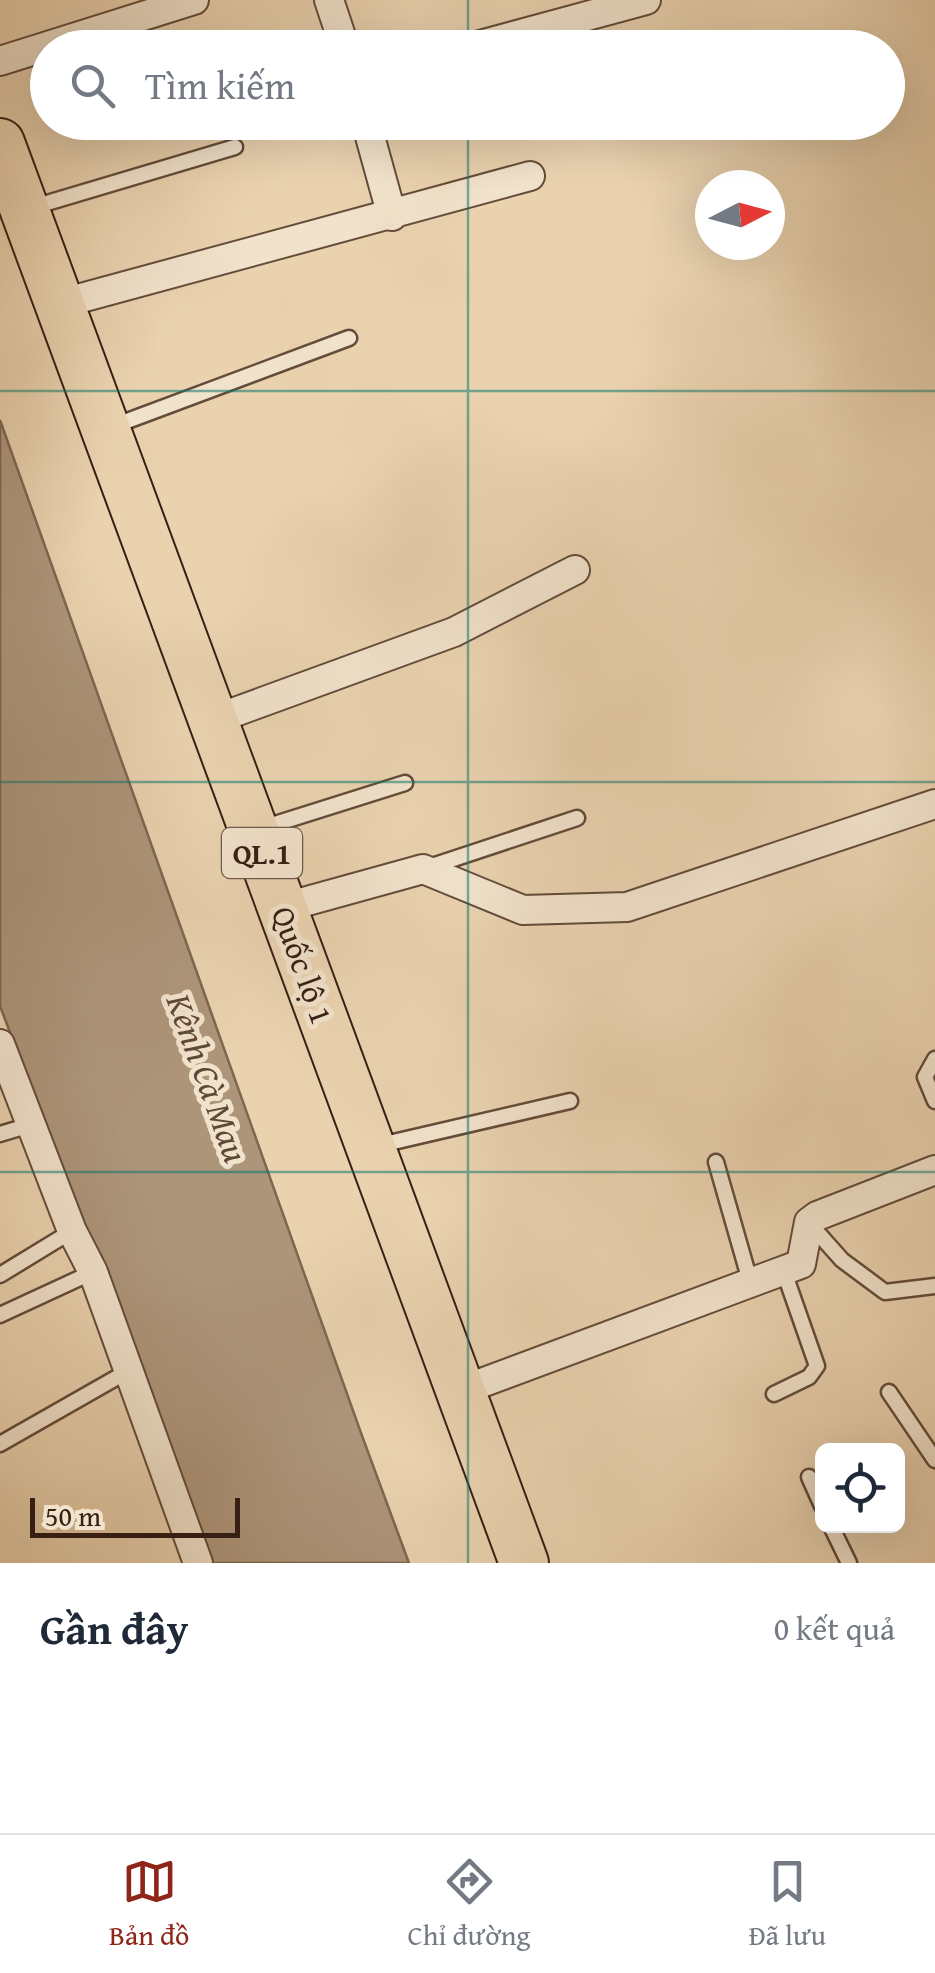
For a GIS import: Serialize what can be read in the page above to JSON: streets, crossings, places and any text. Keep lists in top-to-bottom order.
{
  "streets": {
    "highway": ["QL.1", "Quốc lộ 1"]
  },
  "water": ["Kênh Cà Mau"],
  "scale_bar": "50 m",
  "north": "right",
  "page": {
    "search": "Tìm kiếm",
    "scale": "50 m",
    "heading": ["Gần đây", "0 kết quả"],
    "nav": ["Bản đồ", "Chỉ đường", "Đã lưu"]
  }
}
